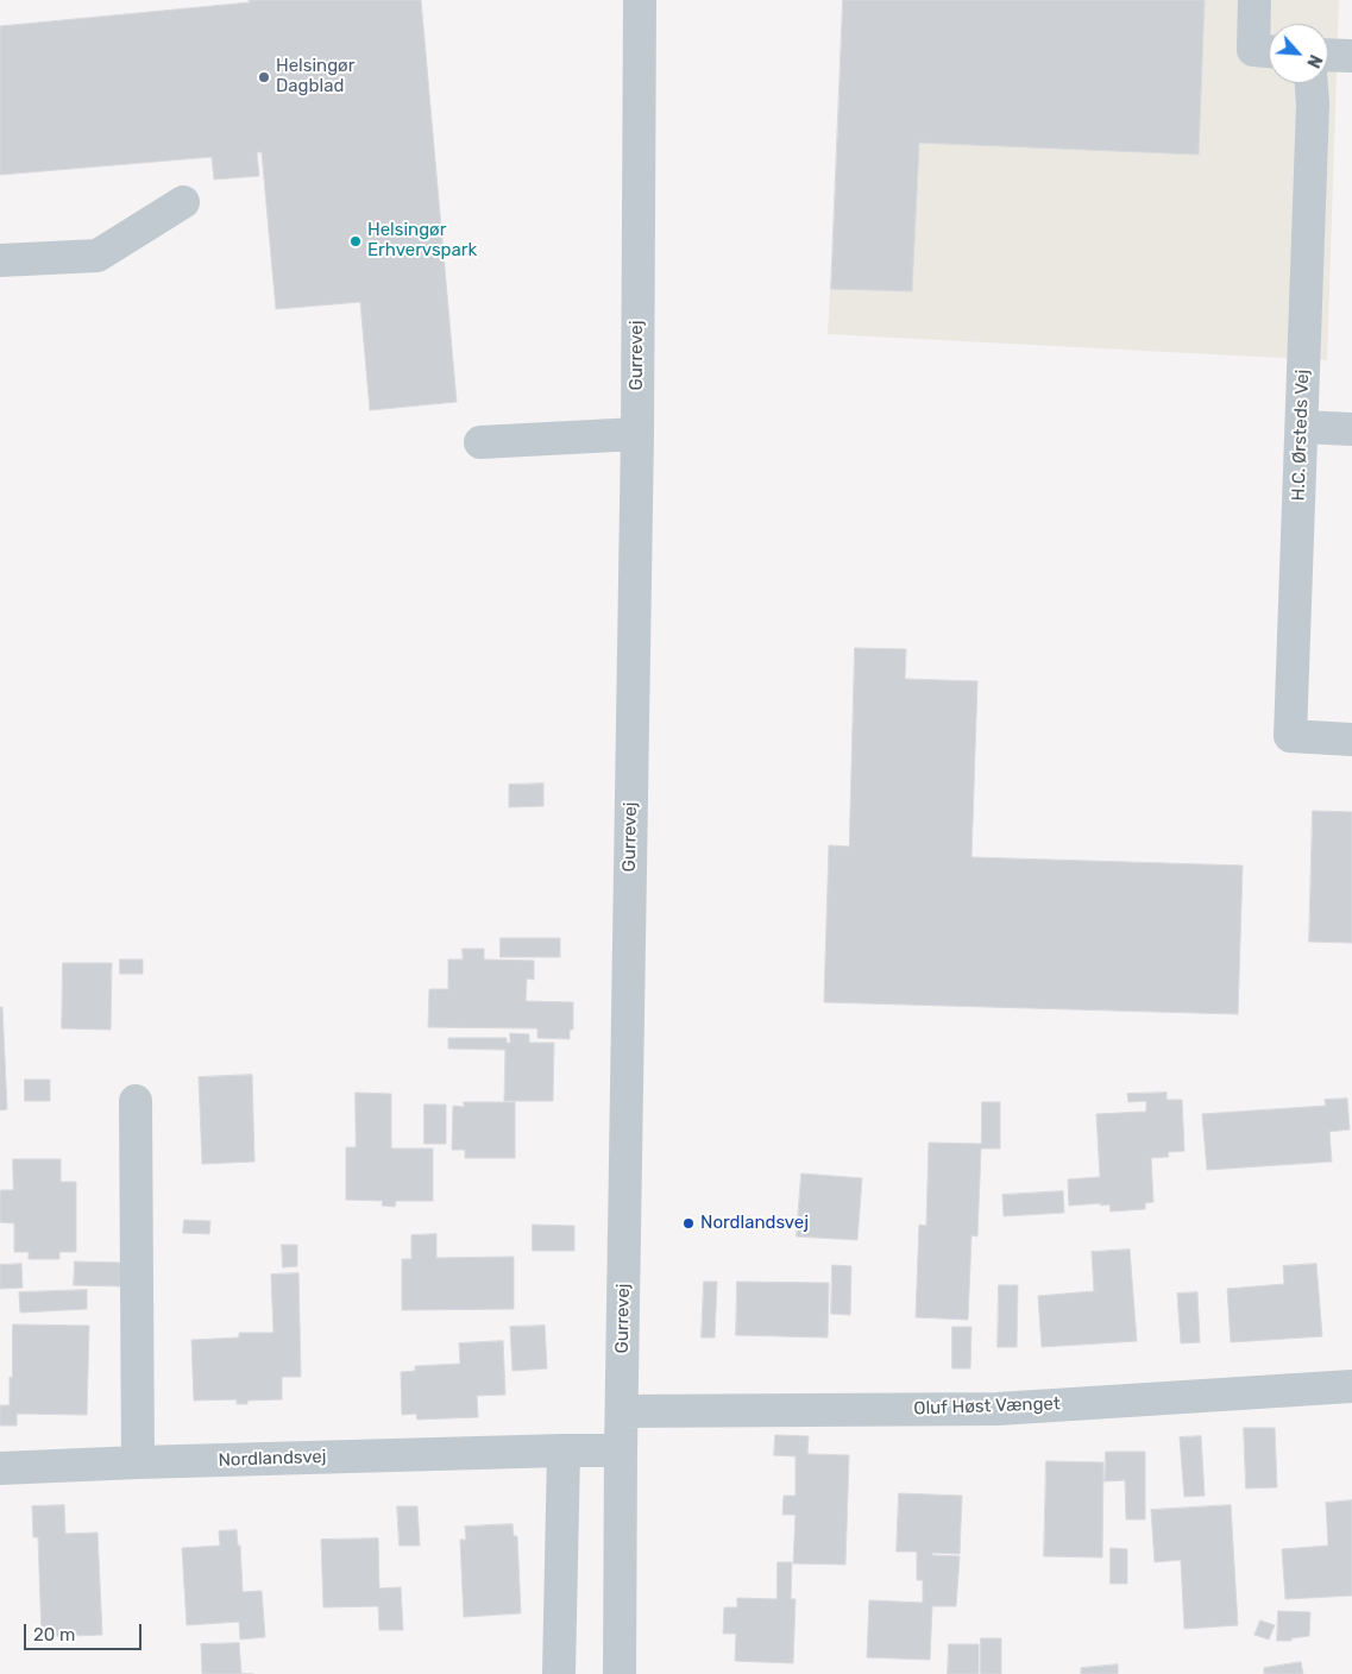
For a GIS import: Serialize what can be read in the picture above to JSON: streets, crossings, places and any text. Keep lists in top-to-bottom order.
{
  "streets": {
    "street": [
      "Gurrevej",
      "H.C. Ørsteds Vej",
      "Oluf Høst Vænget",
      "Nordlandsvej"
    ]
  },
  "crossings": [
    ["Gurrevej", "Oluf Høst Vænget"],
    ["Gurrevej", "Nordlandsvej"]
  ],
  "places": ["Helsingør Dagblad", "Helsingør Erhvervspark", "Nordlandsvej"],
  "scale_bar": "20 m",
  "north": "bottom right"
}
